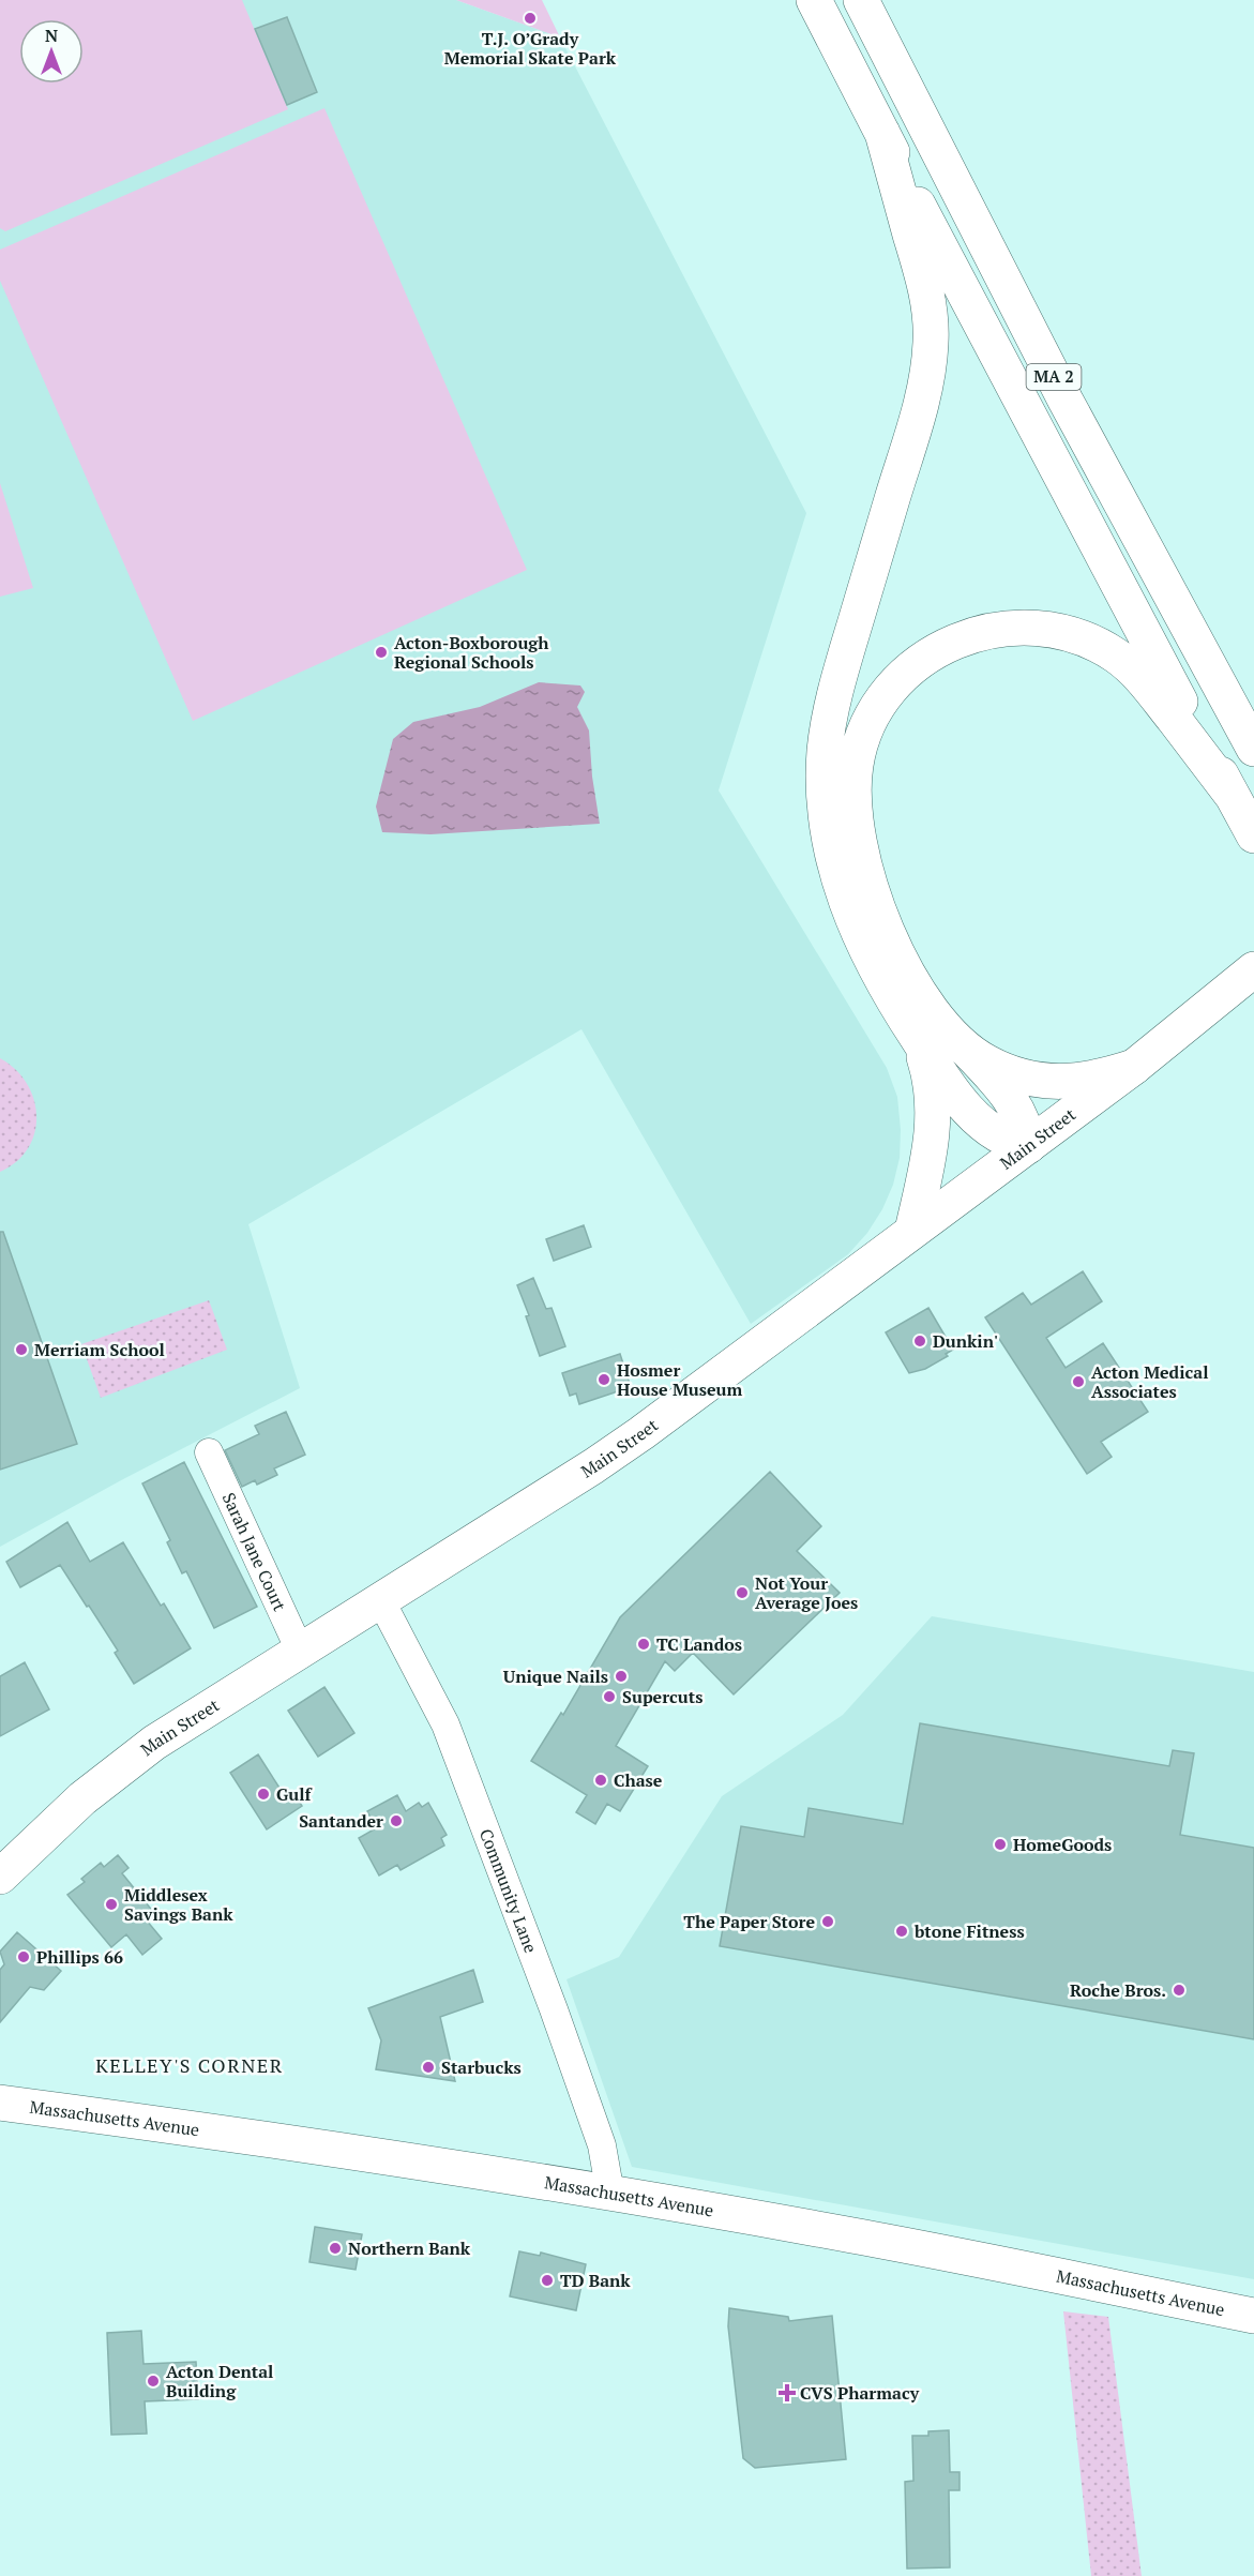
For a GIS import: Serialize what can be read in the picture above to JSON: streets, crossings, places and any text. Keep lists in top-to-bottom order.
{
  "streets": {
    "main road": ["MA 2", "Main Street", "Massachusetts Avenue"],
    "street": ["Sarah Jane Court", "Community Lane"]
  },
  "crossings": [
    ["Main Street", "Sarah Jane Court"],
    ["Main Street", "Community Lane"],
    ["Community Lane", "Massachusetts Avenue"]
  ],
  "districts": ["KELLEY'S CORNER"],
  "places": {
    "other": [
      "T.J. O’Grady Memorial Skate Park",
      "Acton-Boxborough Regional Schools",
      "Dunkin'",
      "Merriam School",
      "Hosmer House Museum",
      "Acton Medical Associates",
      "Not Your Average Joes",
      "TC Landos",
      "Unique Nails",
      "Supercuts",
      "Chase",
      "Gulf",
      "Santander",
      "HomeGoods",
      "Middlesex Savings Bank",
      "The Paper Store",
      "btone Fitness",
      "Phillips 66",
      "Roche Bros.",
      "Starbucks",
      "Northern Bank",
      "TD Bank",
      "Acton Dental Building"
    ],
    "health": ["CVS Pharmacy"]
  },
  "north": "top"
}
